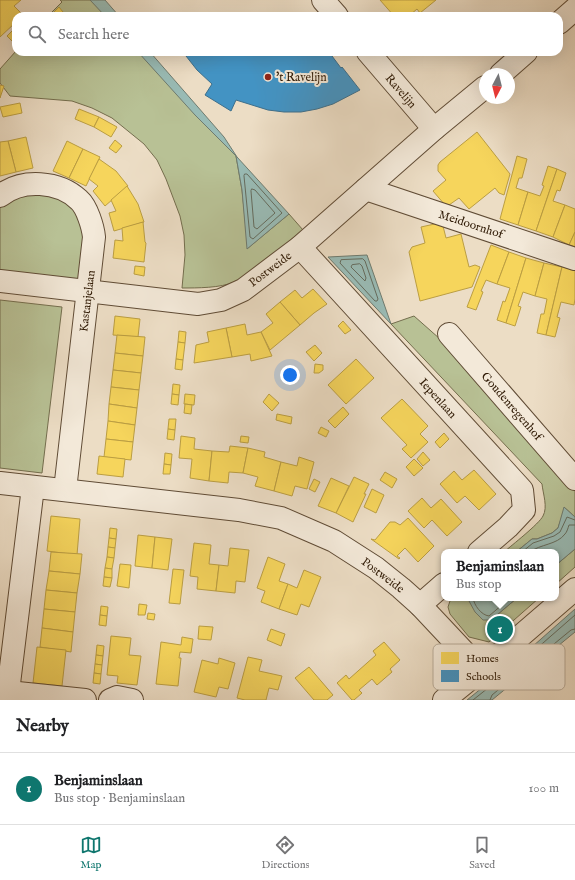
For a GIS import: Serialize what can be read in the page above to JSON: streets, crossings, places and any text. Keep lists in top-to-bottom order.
{
  "streets": {
    "street": [
      "Ravelijn",
      "Meidoornhof",
      "Postweide",
      "Kastanjelaan",
      "Iepenlaan",
      "Goudenregenhof"
    ]
  },
  "crossings": [
    ["Ravelijn", "Postweide"],
    ["Meidoornhof", "Postweide"],
    ["Postweide", "Kastanjelaan"],
    ["Postweide", "Iepenlaan"]
  ],
  "places": ["'t Ravelijn"],
  "legend": ["Homes", "Schools"],
  "north": "bottom",
  "page": {
    "search": "Search here",
    "popup": ["Benjaminslaan", "Bus stop"],
    "pins": "1",
    "heading": "Nearby",
    "list": [
      {
        "mark": "1",
        "name": "Benjaminslaan",
        "note": "Bus stop · Benjaminslaan",
        "value": "100 m"
      }
    ],
    "nav": ["Map", "Directions", "Saved"]
  }
}
